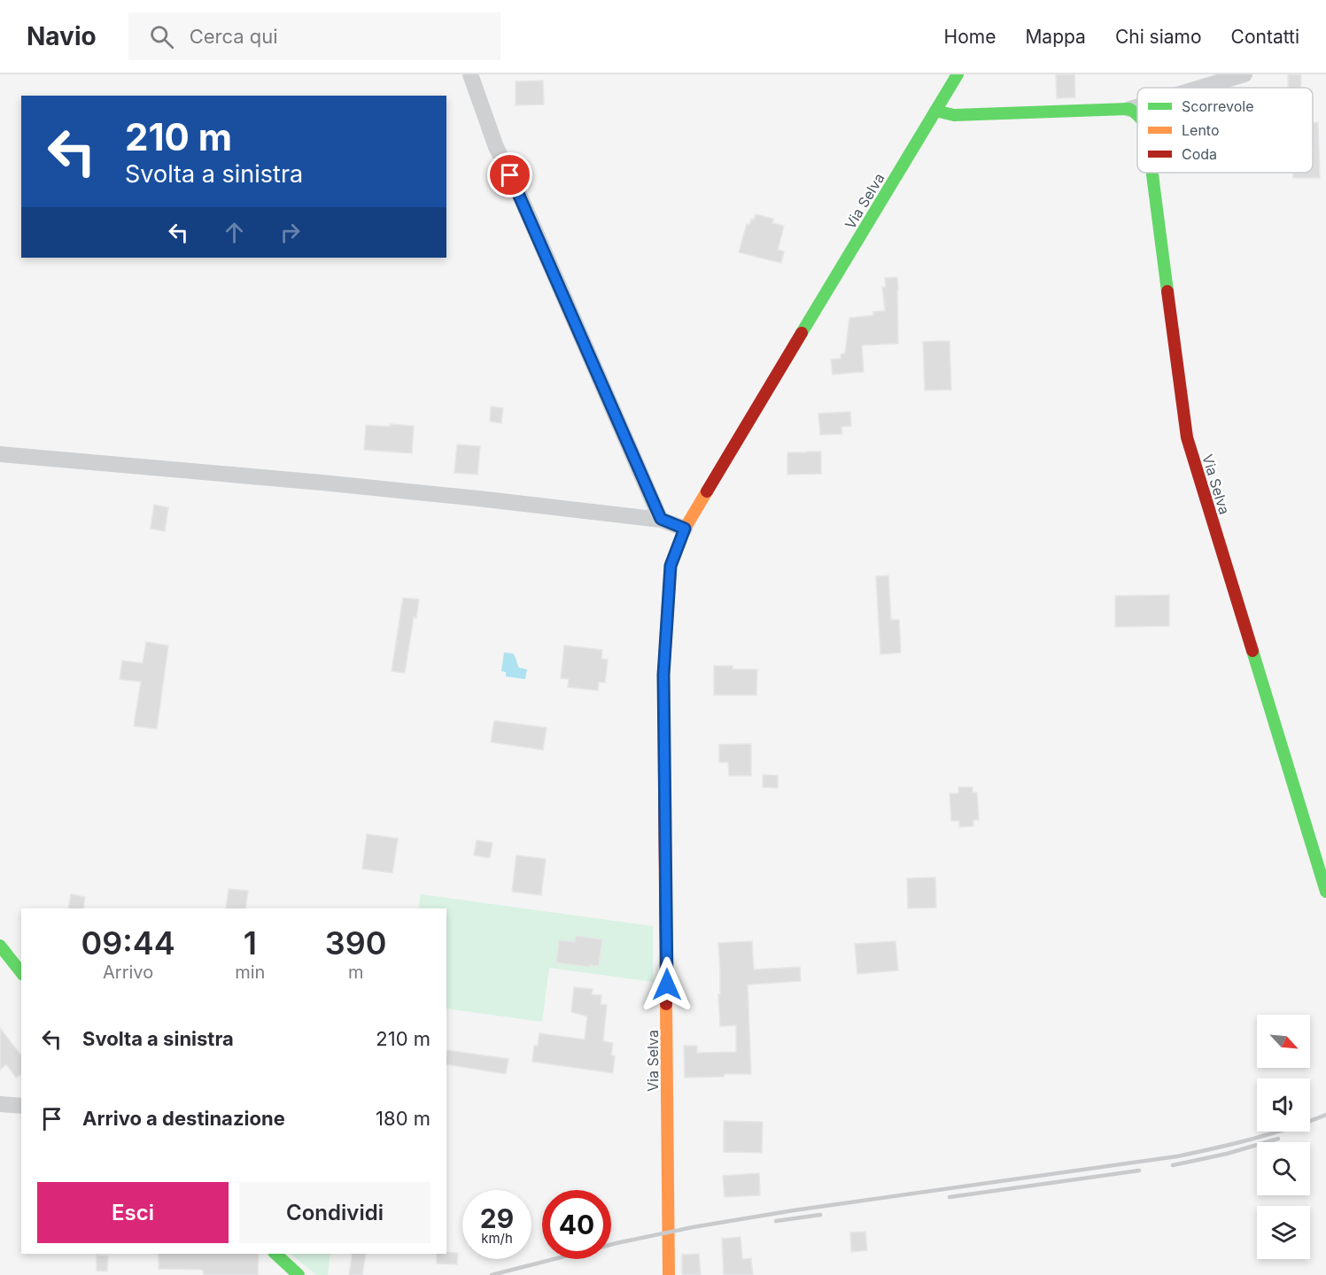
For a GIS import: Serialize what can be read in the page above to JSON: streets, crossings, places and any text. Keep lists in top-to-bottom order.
{
  "streets": {
    "street": ["Via Selva"]
  },
  "legend": ["Scorrevole", "Lento", "Coda"],
  "north": "bottom right",
  "page": {
    "header": "Navio",
    "search": "Cerca qui",
    "nav": [
      "Home",
      "Mappa",
      "Chi siamo",
      "Contatti"
    ],
    "turn": ["210 m", "Svolta a sinistra"],
    "eta": [
      "09:44",
      "Arrivo",
      "1",
      "min",
      "390",
      "m"
    ],
    "list": [
      {
        "name": "Svolta a sinistra",
        "value": "210 m"
      },
      {
        "name": "Arrivo a destinazione",
        "value": "180 m"
      }
    ],
    "buttons": ["Esci", "Condividi"],
    "speed": "29 km/h",
    "limit": "40"
  }
}
